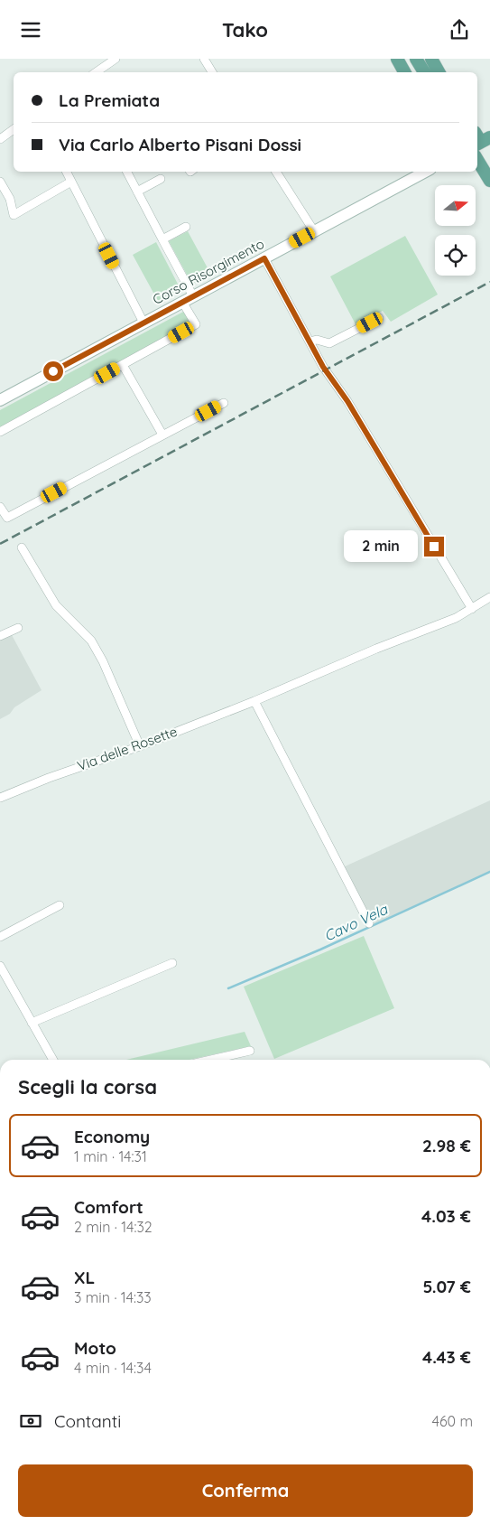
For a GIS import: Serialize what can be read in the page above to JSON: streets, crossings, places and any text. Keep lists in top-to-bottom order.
{
  "streets": {
    "main road": ["Corso Risorgimento"],
    "street": ["Via delle Rosette"]
  },
  "water": ["Cavo Vela"],
  "north": "right",
  "page": {
    "header": "Tako",
    "banner": ["La Premiata", "Via Carlo Alberto Pisani Dossi"],
    "bubble": "2 min",
    "heading": "Scegli la corsa",
    "list": [
      {
        "name": "Economy",
        "note": "1 min · 14:31",
        "value": "2.98 €"
      },
      {
        "name": "Comfort",
        "note": "2 min · 14:32",
        "value": "4.03 €"
      },
      {
        "name": "XL",
        "note": "3 min · 14:33",
        "value": "5.07 €"
      },
      {
        "name": "Moto",
        "note": "4 min · 14:34",
        "value": "4.43 €"
      }
    ],
    "pay": ["Contanti", "460 m"],
    "buttons": "Conferma"
  }
}
